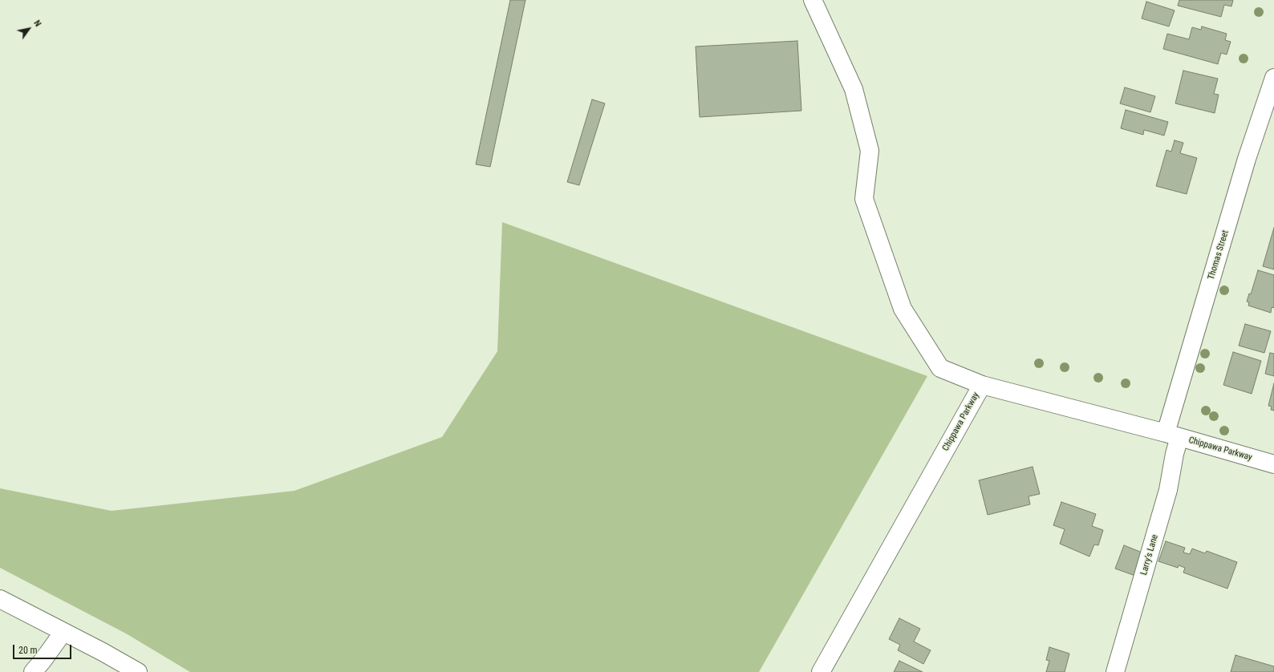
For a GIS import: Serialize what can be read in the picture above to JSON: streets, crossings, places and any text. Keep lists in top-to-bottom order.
{
  "streets": {
    "street": ["Thomas Street", "Chippawa Parkway", "Larry's Lane"]
  },
  "crossings": [
    ["Thomas Street", "Chippawa Parkway"],
    ["Thomas Street", "Larry's Lane"],
    ["Chippawa Parkway", "Larry's Lane"]
  ],
  "scale_bar": "20 m",
  "north": "top right"
}
